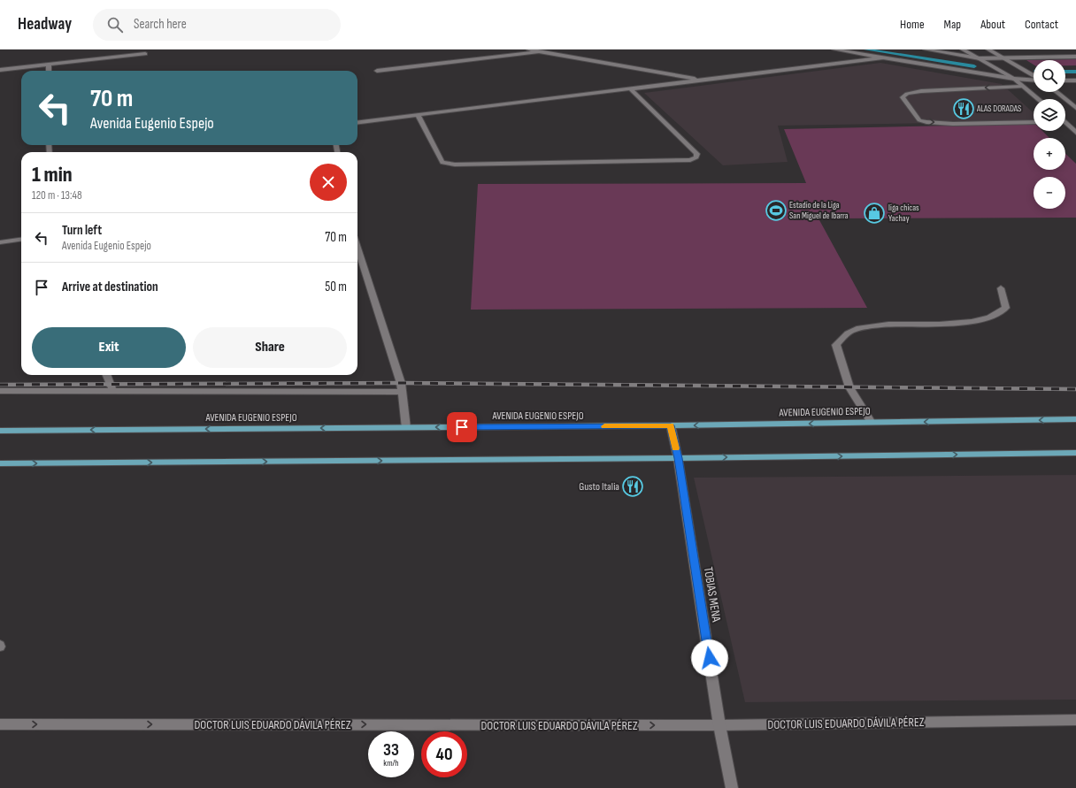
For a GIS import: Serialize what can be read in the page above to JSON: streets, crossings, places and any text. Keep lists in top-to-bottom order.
{
  "streets": {
    "main road": ["AVENIDA EUGENIO ESPEJO"],
    "street": ["TOBIAS MENA", "DOCTOR LUIS EDUARDO DÁVILA PÉREZ"]
  },
  "crossings": [
    ["AVENIDA EUGENIO ESPEJO", "TOBIAS MENA"],
    ["TOBIAS MENA", "DOCTOR LUIS EDUARDO DÁVILA PÉREZ"]
  ],
  "one_way": ["DOCTOR LUIS EDUARDO DÁVILA PÉREZ"],
  "places": {
    "restaurant": ["ALAS DORADAS", "Gusto Italia"],
    "sports": ["Estadio de la Liga San Miguel de Ibarra"],
    "shop": ["liga chicas Yachay"]
  },
  "page": {
    "header": "Headway",
    "search": "Search here",
    "nav": [
      "Home",
      "Map",
      "About",
      "Contact"
    ],
    "map_buttons": ["+", "−"],
    "turn": ["70 m", "Avenida Eugenio Espejo"],
    "heading": ["1 min", "120 m · 13:48"],
    "list": [
      {
        "name": "Turn left",
        "note": "Avenida Eugenio Espejo",
        "value": "70 m"
      },
      {
        "name": "Arrive at destination",
        "value": "50 m"
      }
    ],
    "buttons": ["Exit", "Share"],
    "speed": "33 km/h",
    "limit": "40"
  }
}
